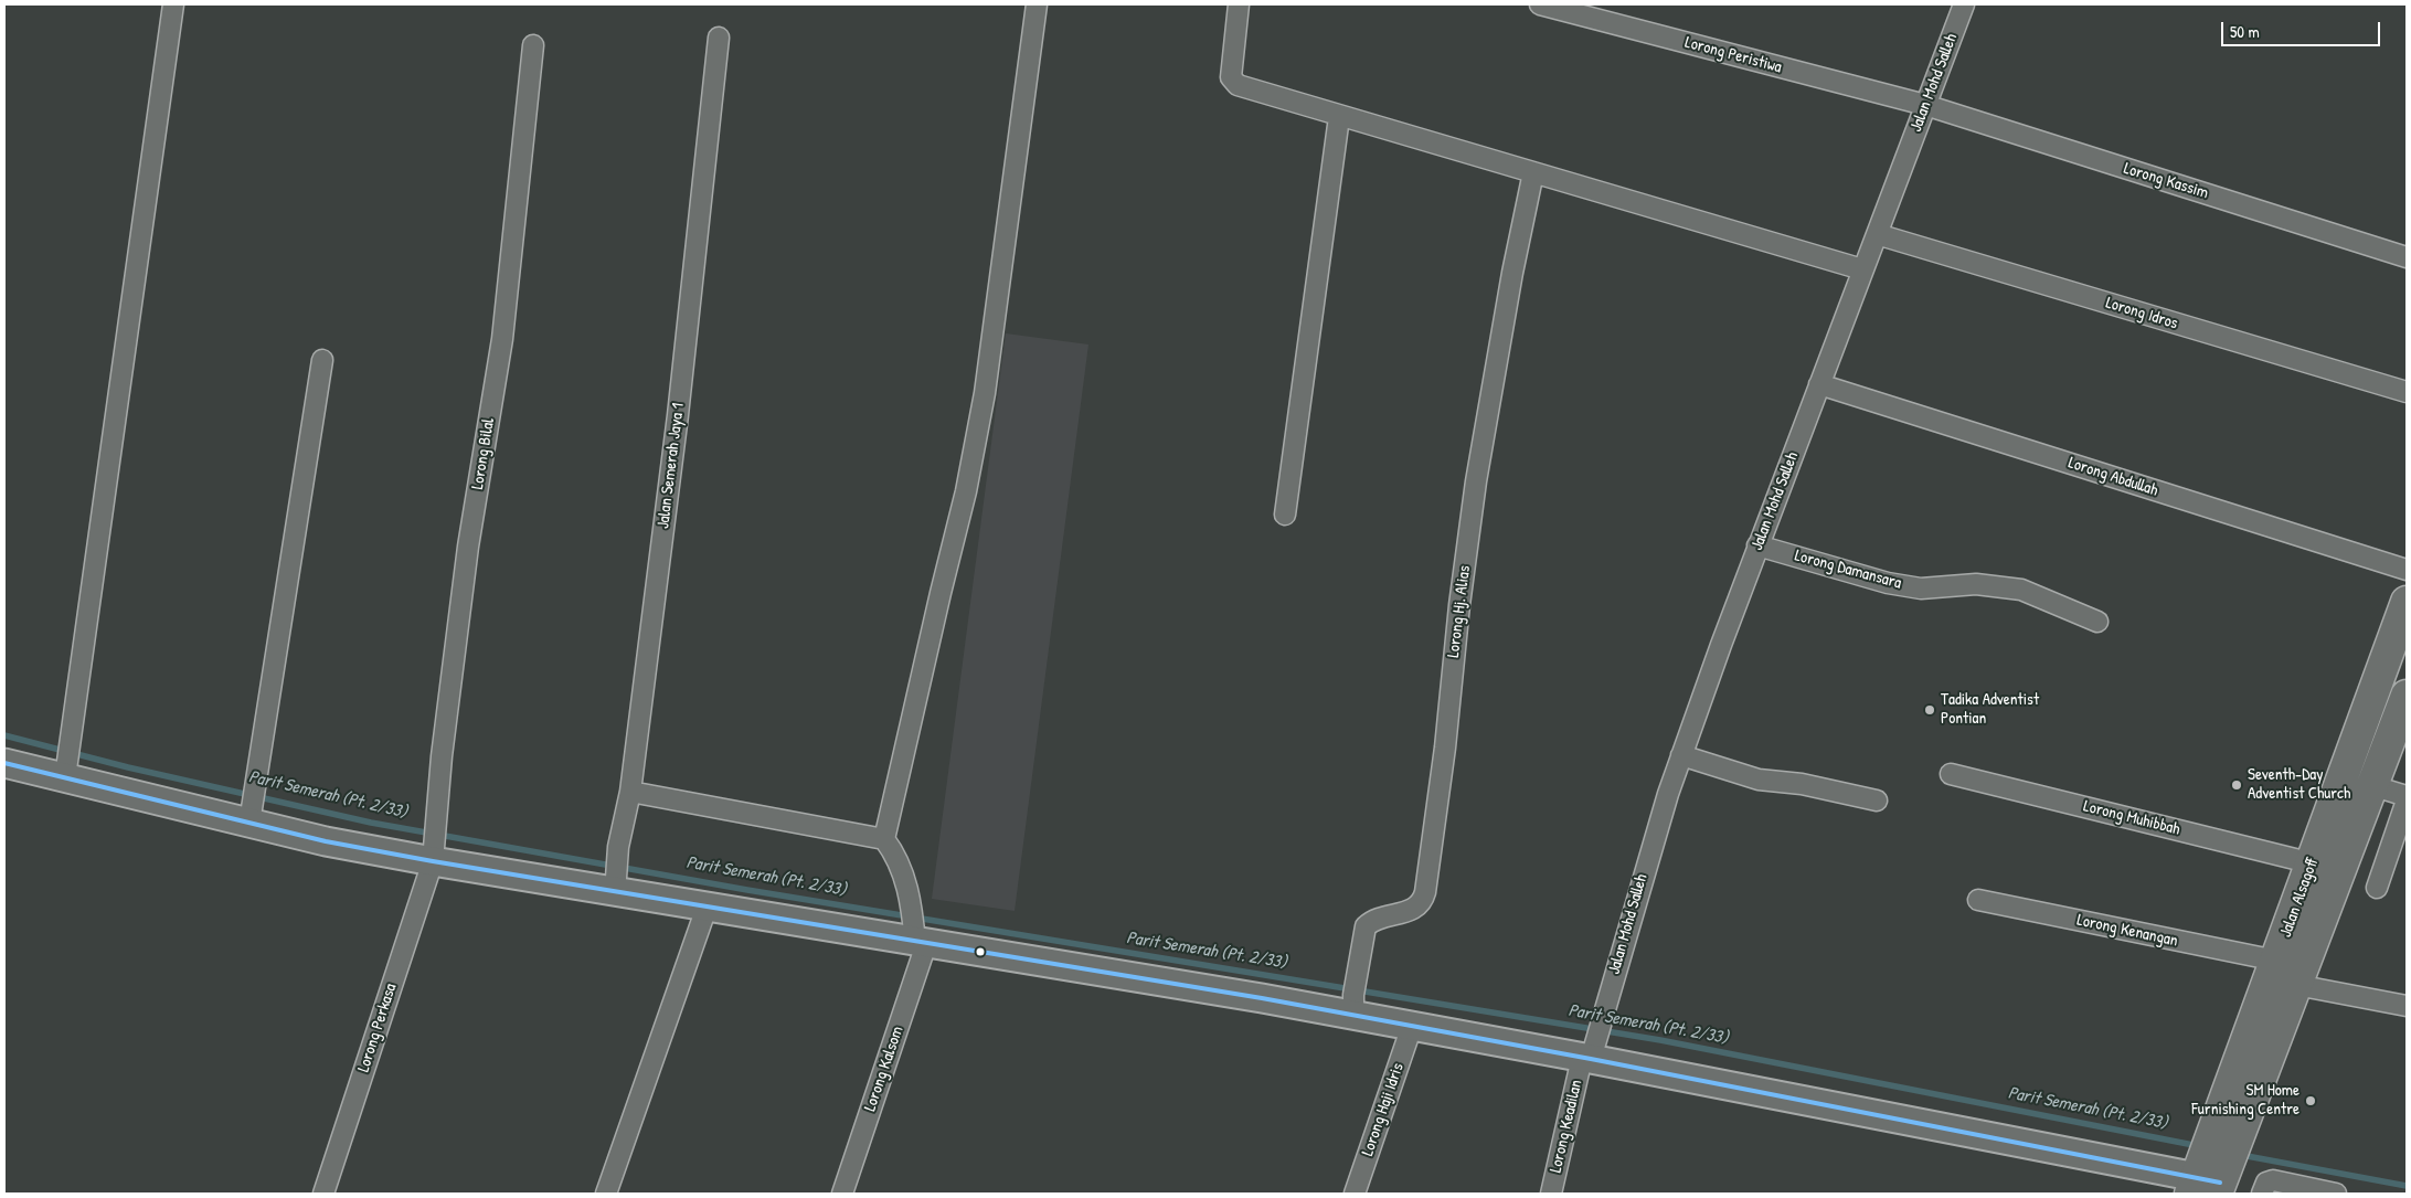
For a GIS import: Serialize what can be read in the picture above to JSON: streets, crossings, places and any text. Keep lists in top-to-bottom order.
{
  "streets": {
    "highway": ["Jalan Alsagoff"],
    "street": [
      "Lorong Peristiwa",
      "Jalan Mohd Salleh",
      "Lorong Kassim",
      "Lorong Idros",
      "Lorong Bilal",
      "Jalan Semerah Jaya 1",
      "Lorong Abdullah",
      "Lorong Damansara",
      "Lorong Hj. Alias",
      "Lorong Muhibbah",
      "Lorong Kenangan",
      "Lorong Perkasa",
      "Lorong Kalsom",
      "Lorong Haji Idris",
      "Lorong Keadilan"
    ]
  },
  "crossings": [
    ["Lorong Peristiwa", "Jalan Mohd Salleh"],
    ["Lorong Peristiwa", "Lorong Kassim"],
    ["Jalan Mohd Salleh", "Lorong Kassim"],
    ["Jalan Mohd Salleh", "Lorong Idros"],
    ["Jalan Mohd Salleh", "Lorong Abdullah"],
    ["Jalan Mohd Salleh", "Lorong Damansara"],
    ["Jalan Mohd Salleh", "Lorong Keadilan"],
    ["Lorong Bilal", "Lorong Perkasa"],
    ["Lorong Muhibbah", "Jalan Alsagoff"],
    ["Jalan Alsagoff", "Lorong Kenangan"]
  ],
  "water": ["Parit Semerah (Pt. 2/33)"],
  "places": ["Tadika Adventist Pontian", "Seventh-Day Adventist Church", "SM Home Furnishing Centre"],
  "scale_bar": "50 m"
}
